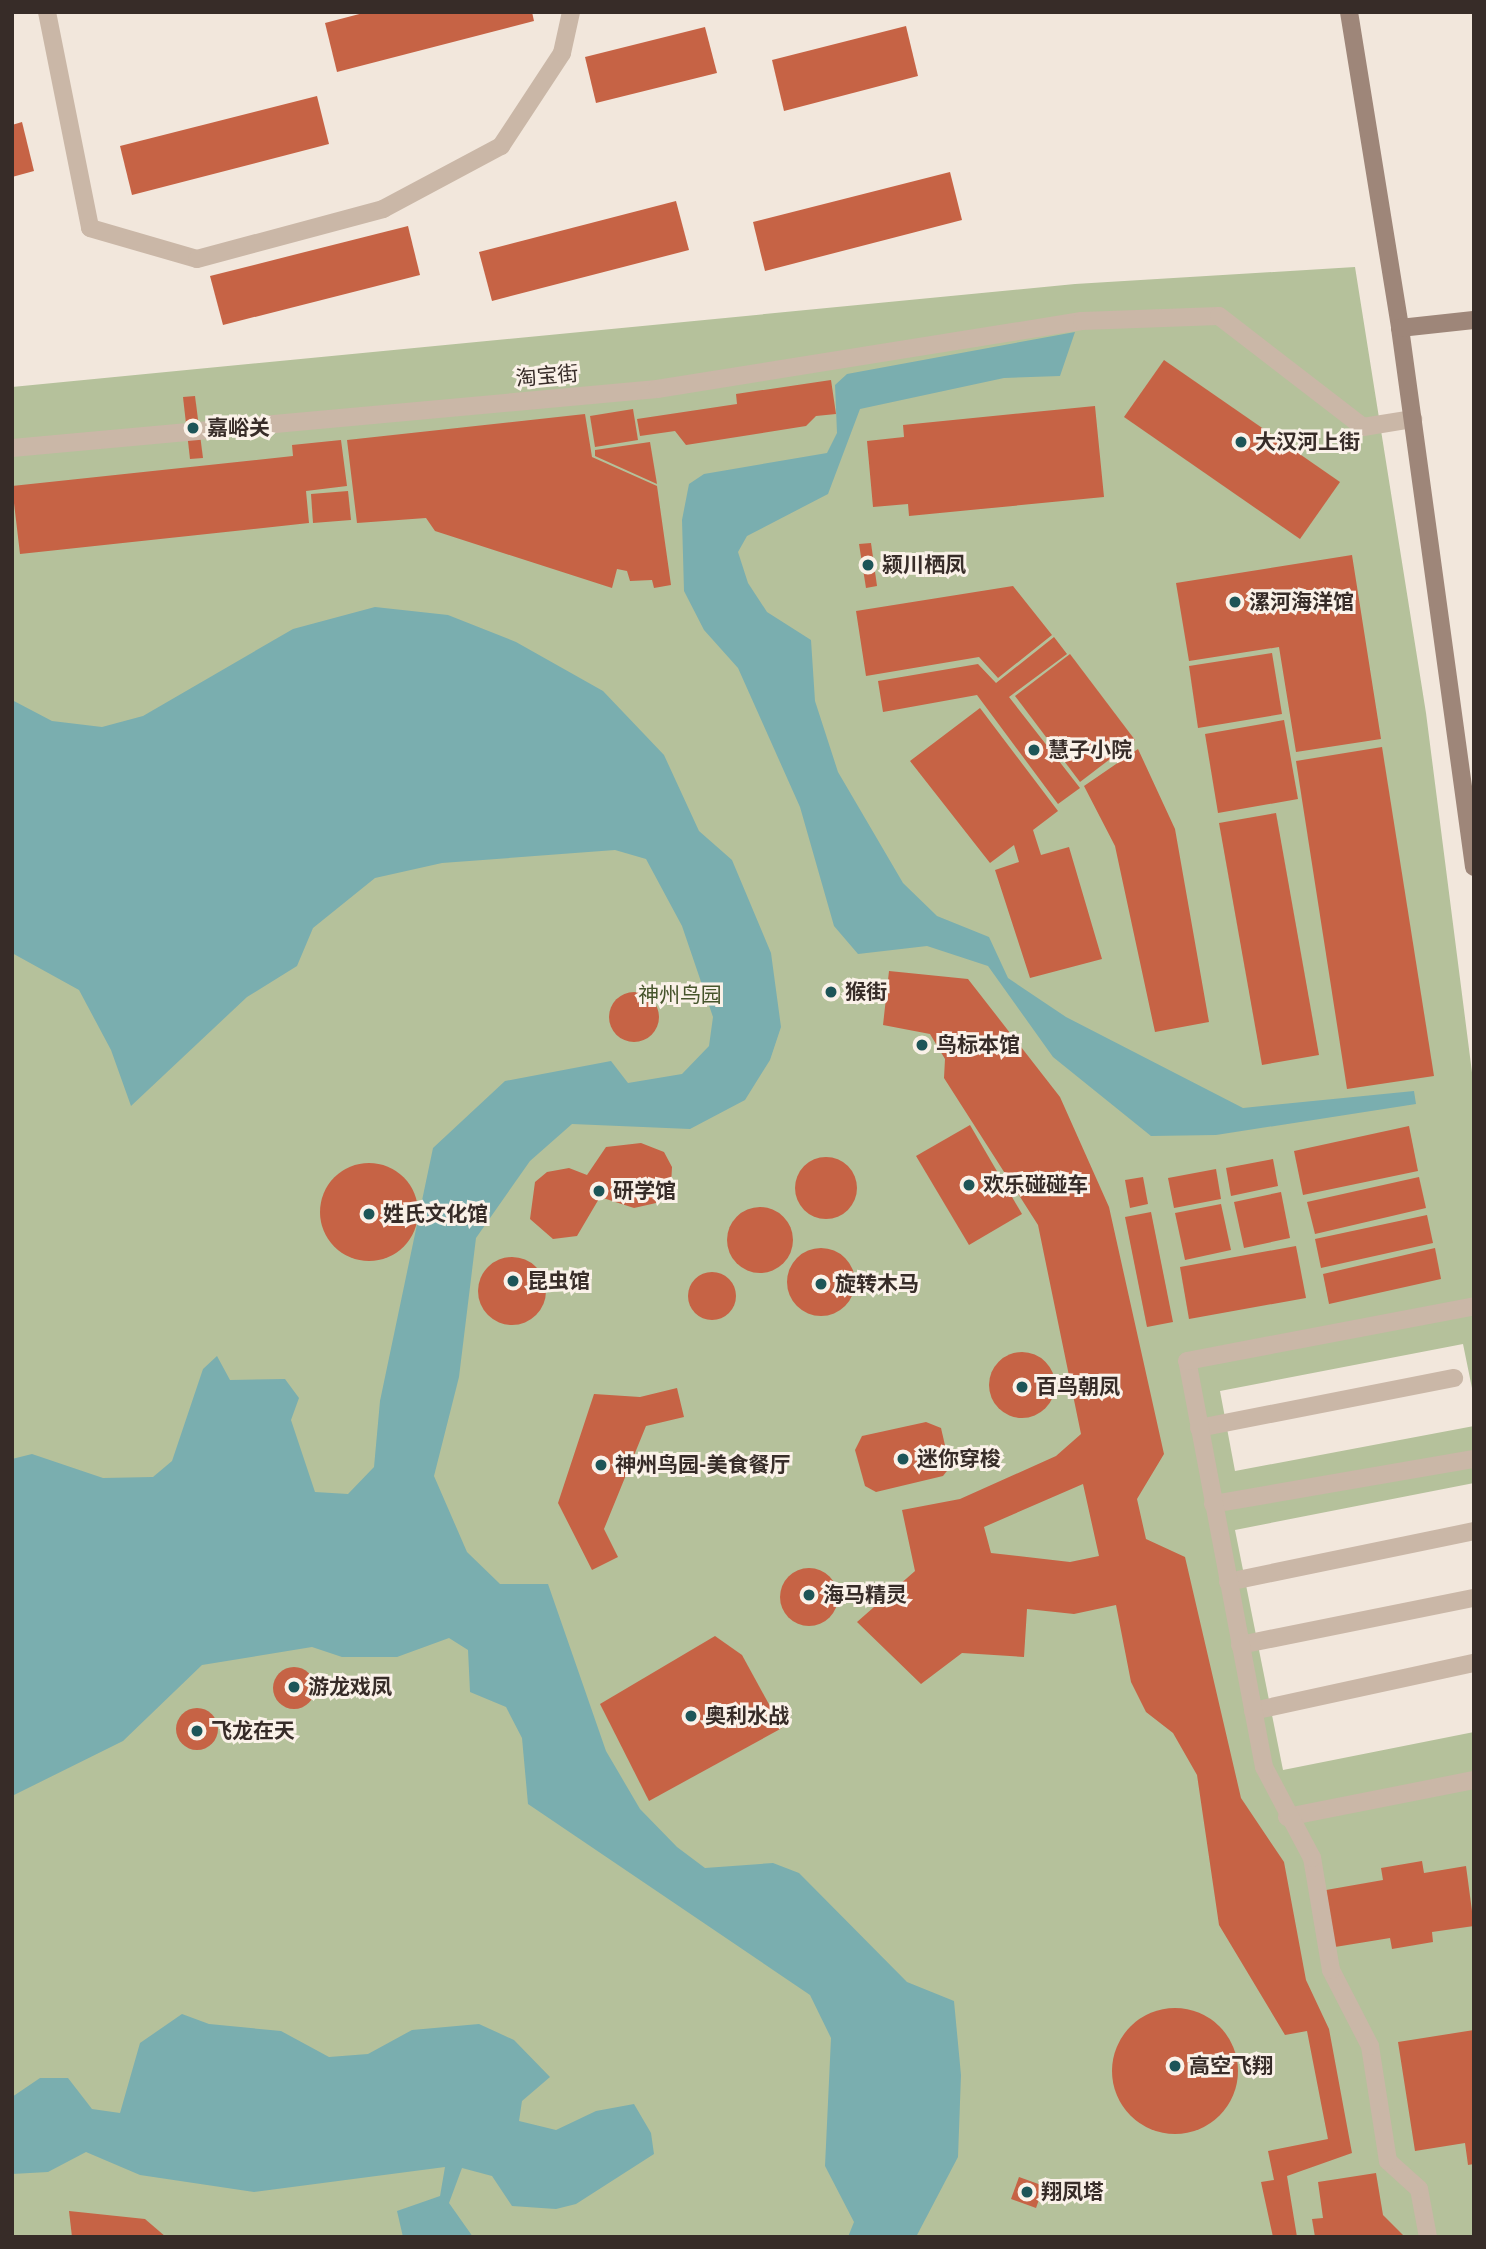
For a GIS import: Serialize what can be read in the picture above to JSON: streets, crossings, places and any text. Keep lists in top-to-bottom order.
{
  "streets": {
    "street": ["淘宝街"]
  },
  "parks": ["神州鸟园"],
  "places": [
    "嘉峪关",
    "大汉河上街",
    "颍川栖凤",
    "漯河海洋馆",
    "慧子小院",
    "猴街",
    "鸟标本馆",
    "欢乐碰碰车",
    "研学馆",
    "姓氏文化馆",
    "昆虫馆",
    "旋转木马",
    "百鸟朝凤",
    "迷你穿梭",
    "神州鸟园-美食餐厅",
    "海马精灵",
    "游龙戏凤",
    "奥利水战",
    "飞龙在天",
    "高空飞翔",
    "翔凤塔"
  ]
}
